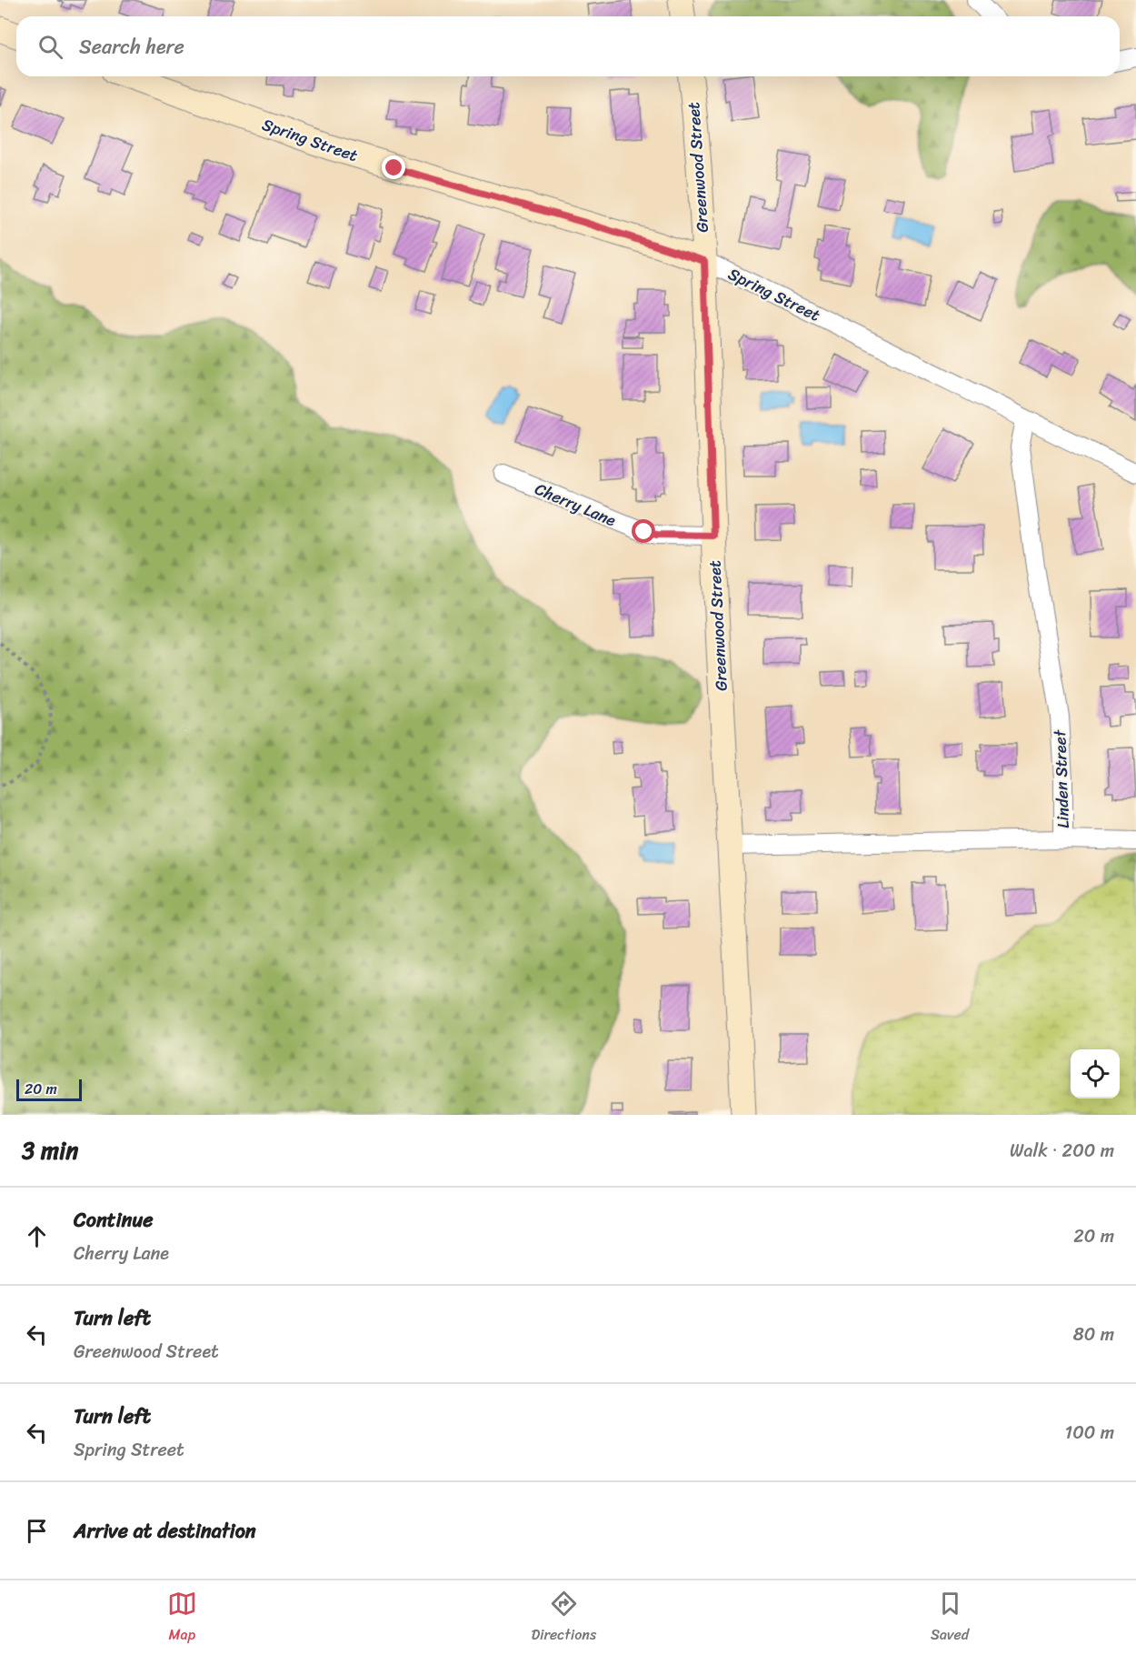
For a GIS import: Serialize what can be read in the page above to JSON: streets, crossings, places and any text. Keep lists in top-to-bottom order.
{
  "streets": {
    "street": [
      "Spring Street",
      "Greenwood Street",
      "Cherry Lane",
      "Linden Street"
    ]
  },
  "crossings": [
    ["Spring Street", "Greenwood Street"],
    ["Spring Street", "Linden Street"],
    ["Greenwood Street", "Cherry Lane"],
    ["Greenwood Street", "Linden Street"]
  ],
  "scale_bar": "20 m",
  "page": {
    "search": "Search here",
    "scale": "20 m",
    "heading": ["3 min", "Walk · 200 m"],
    "list": [
      ["Continue", "Cherry Lane", "20 m"],
      ["Turn left", "Greenwood Street", "80 m"],
      ["Turn left", "Spring Street", "100 m"],
      "Arrive at destination"
    ],
    "nav": ["Map", "Directions", "Saved"]
  }
}
